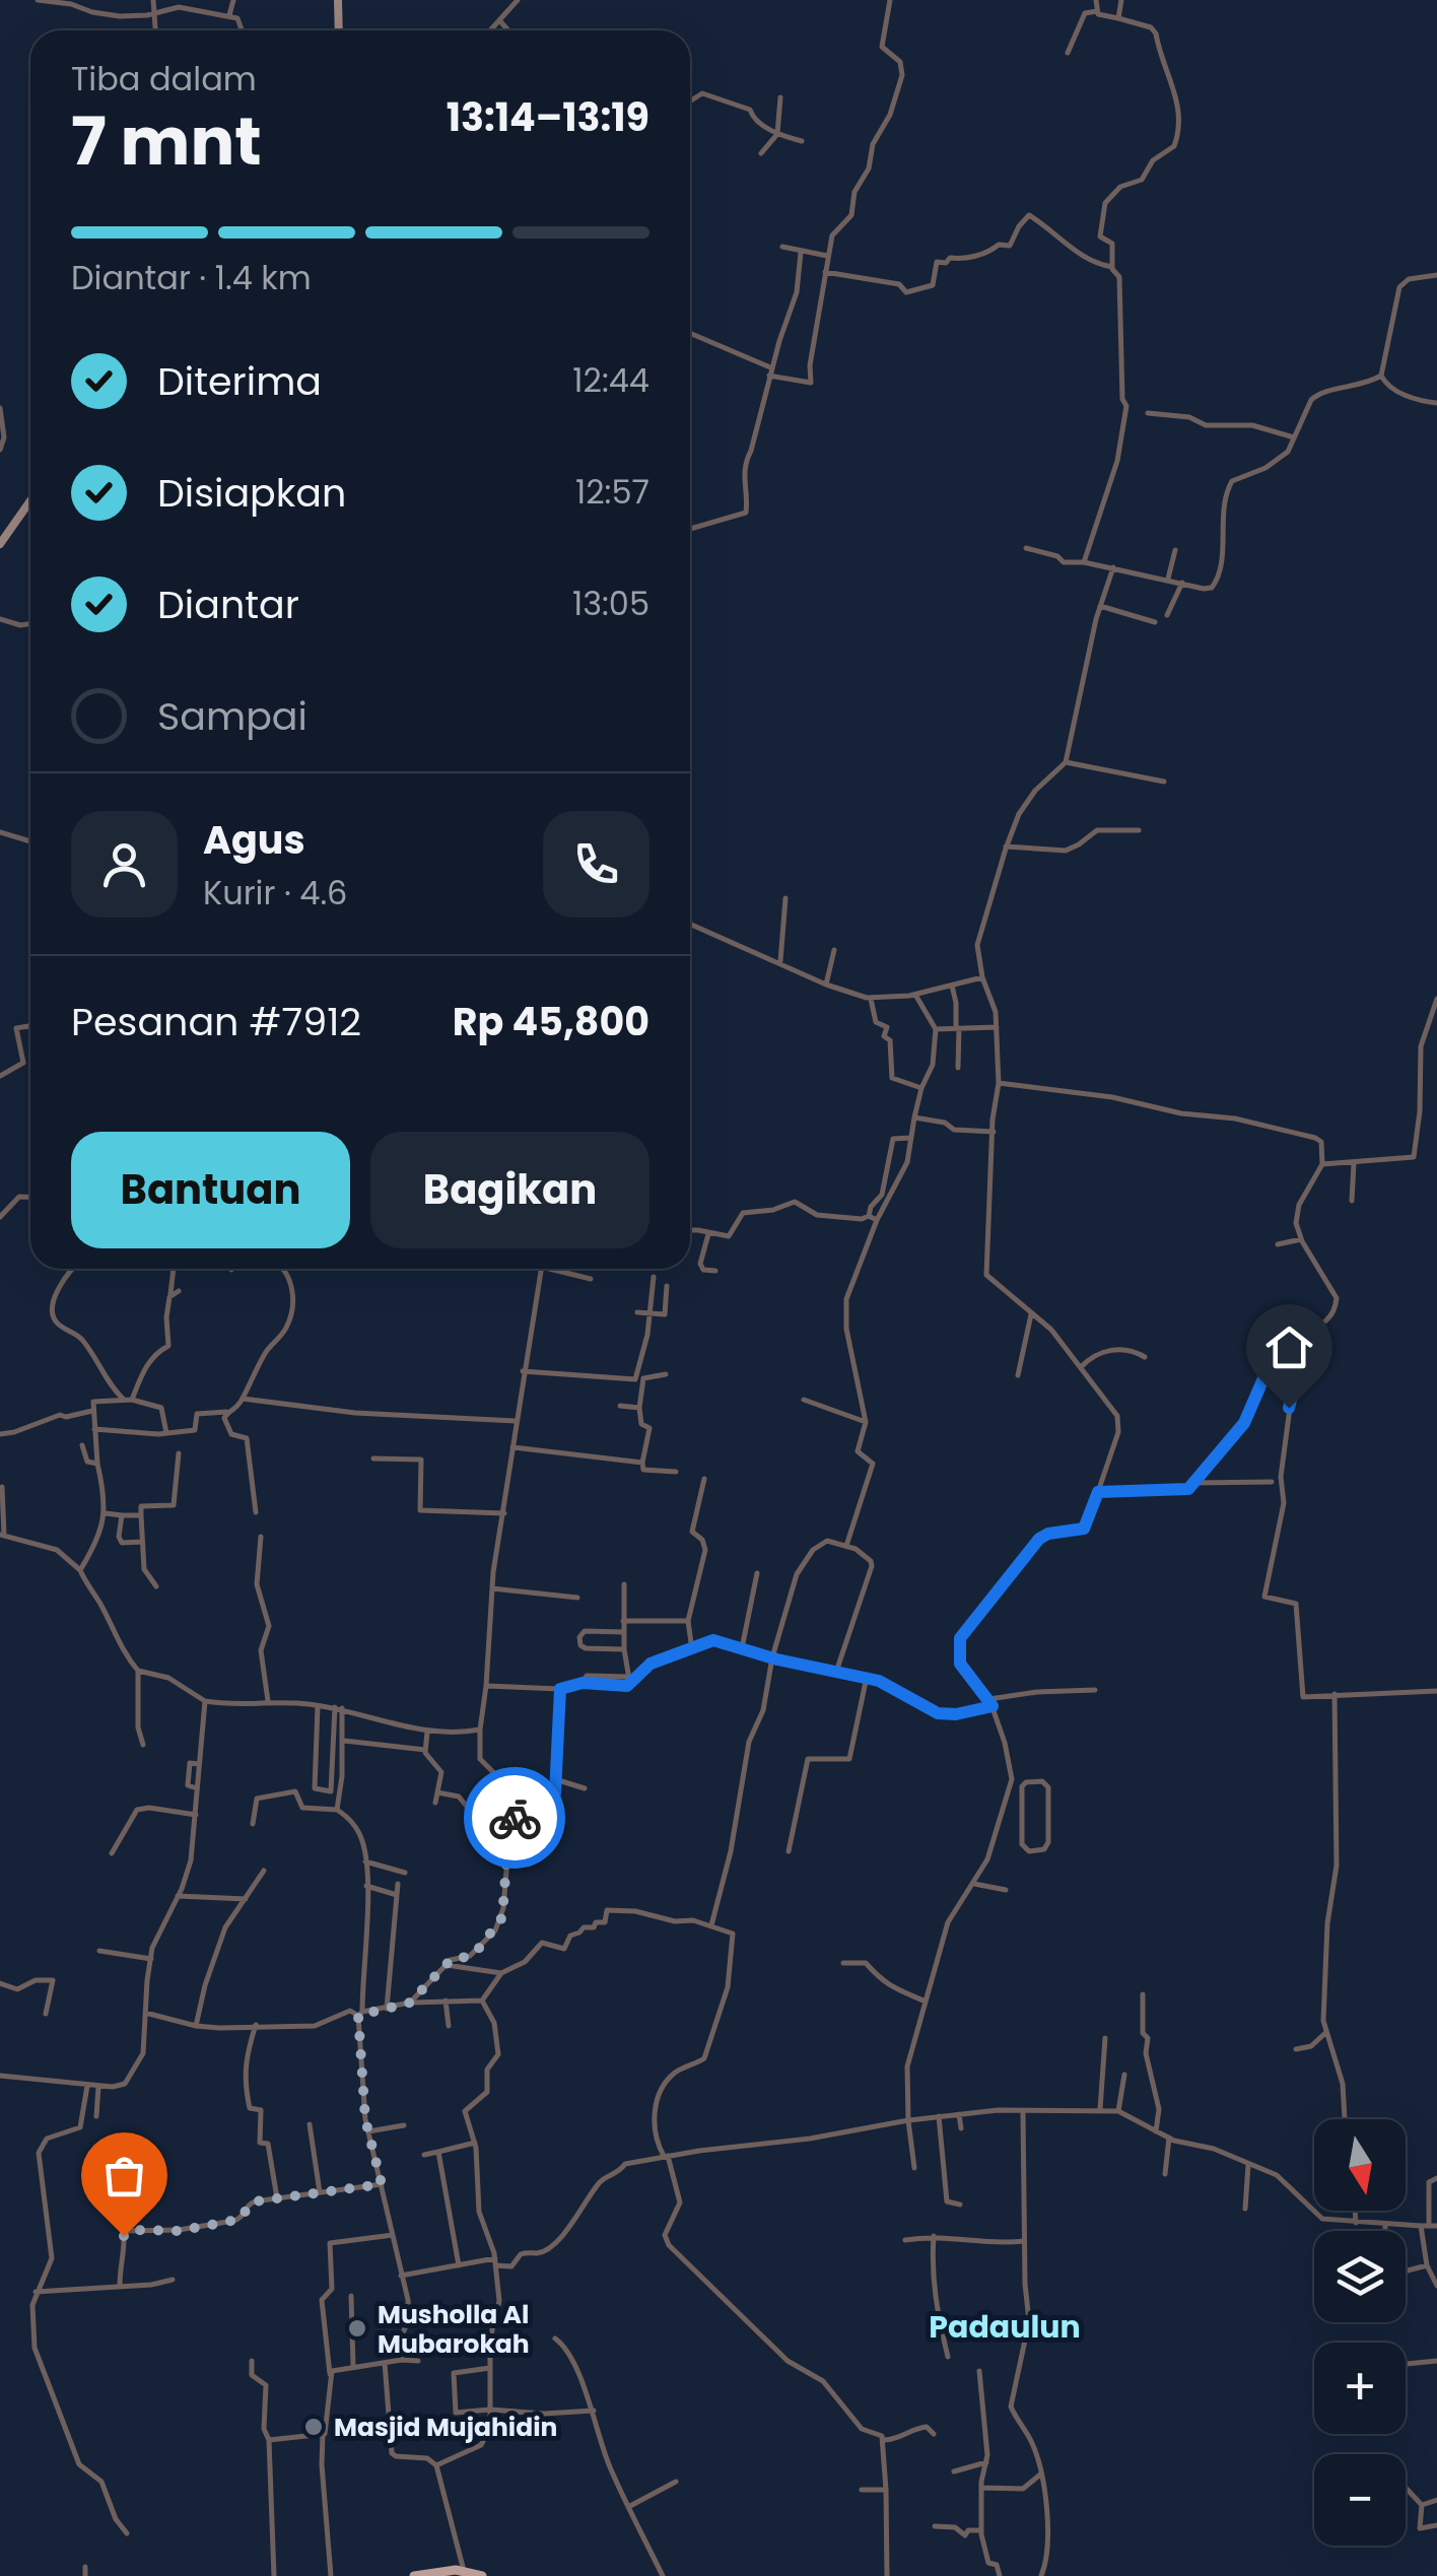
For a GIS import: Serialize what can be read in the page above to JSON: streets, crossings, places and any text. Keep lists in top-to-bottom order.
{
  "districts": ["Padaulun"],
  "places": ["Musholla Al Mubarokah", "Masjid Mujahidin"],
  "north": "bottom",
  "page": {
    "heading": ["7 mnt", "Tiba dalam", "13:14–13:19"],
    "panel": [
      "Agus",
      "Kurir · 4.6",
      "Pesanan #7912",
      "Rp 45,800"
    ],
    "bar": "Diantar · 1.4 km",
    "list": [
      ["Diterima", "12:44"],
      ["Disiapkan", "12:57"],
      ["Diantar", "13:05"],
      "Sampai"
    ],
    "buttons": ["Bantuan", "Bagikan"],
    "map_buttons": ["+", "−"]
  }
}
